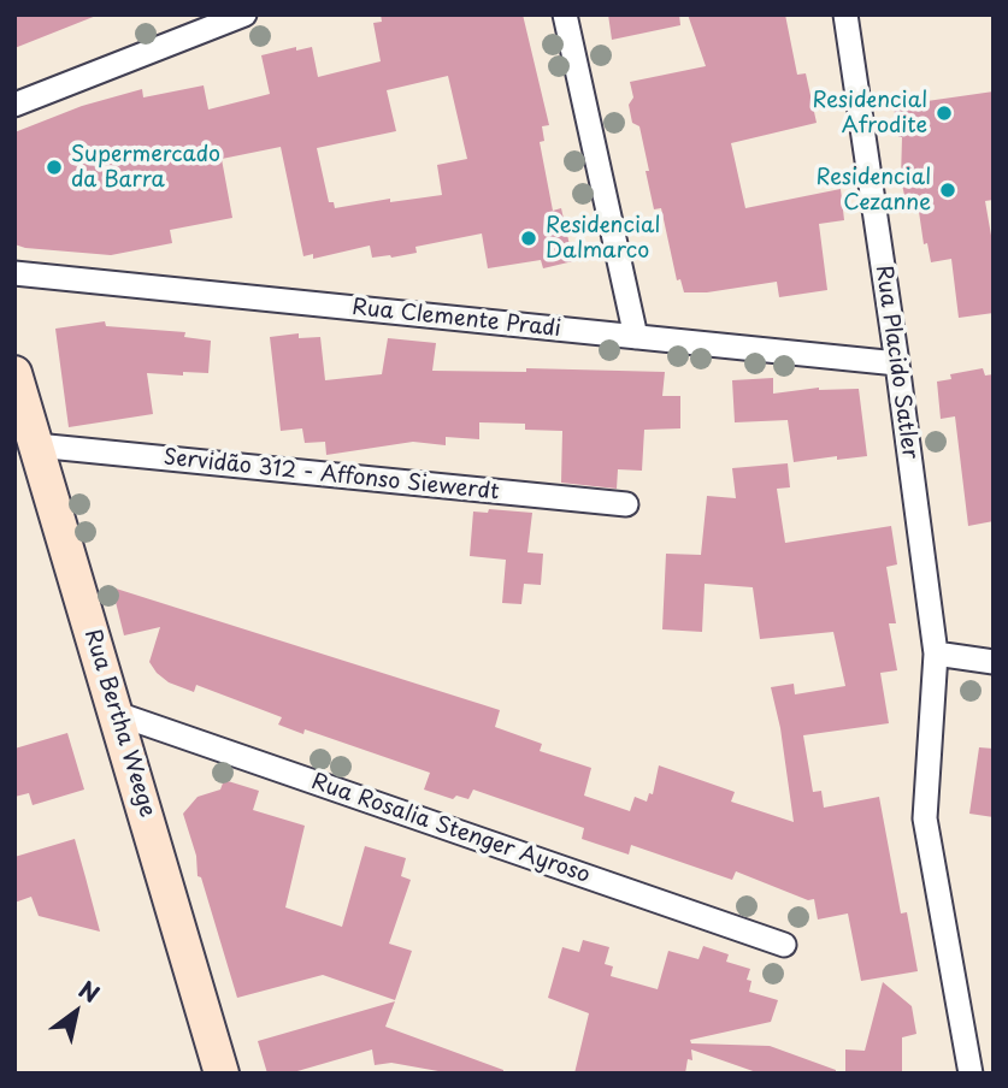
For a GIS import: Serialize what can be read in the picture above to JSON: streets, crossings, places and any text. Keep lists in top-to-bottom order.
{
  "streets": {
    "main road": ["Rua Bertha Weege"],
    "street": [
      "Rua Clemente Pradi",
      "Rua Placido Satler",
      "Servidão 312 - Affonso Siewerdt",
      "Rua Rosalia Stenger Ayroso"
    ]
  },
  "crossings": [
    ["Rua Clemente Pradi", "Rua Placido Satler"],
    ["Servidão 312 - Affonso Siewerdt", "Rua Bertha Weege"],
    ["Rua Bertha Weege", "Rua Rosalia Stenger Ayroso"]
  ],
  "places": [
    "Residencial Afrodite",
    "Supermercado da Barra",
    "Residencial Cezanne",
    "Residencial Dalmarco"
  ],
  "north": "top right"
}
